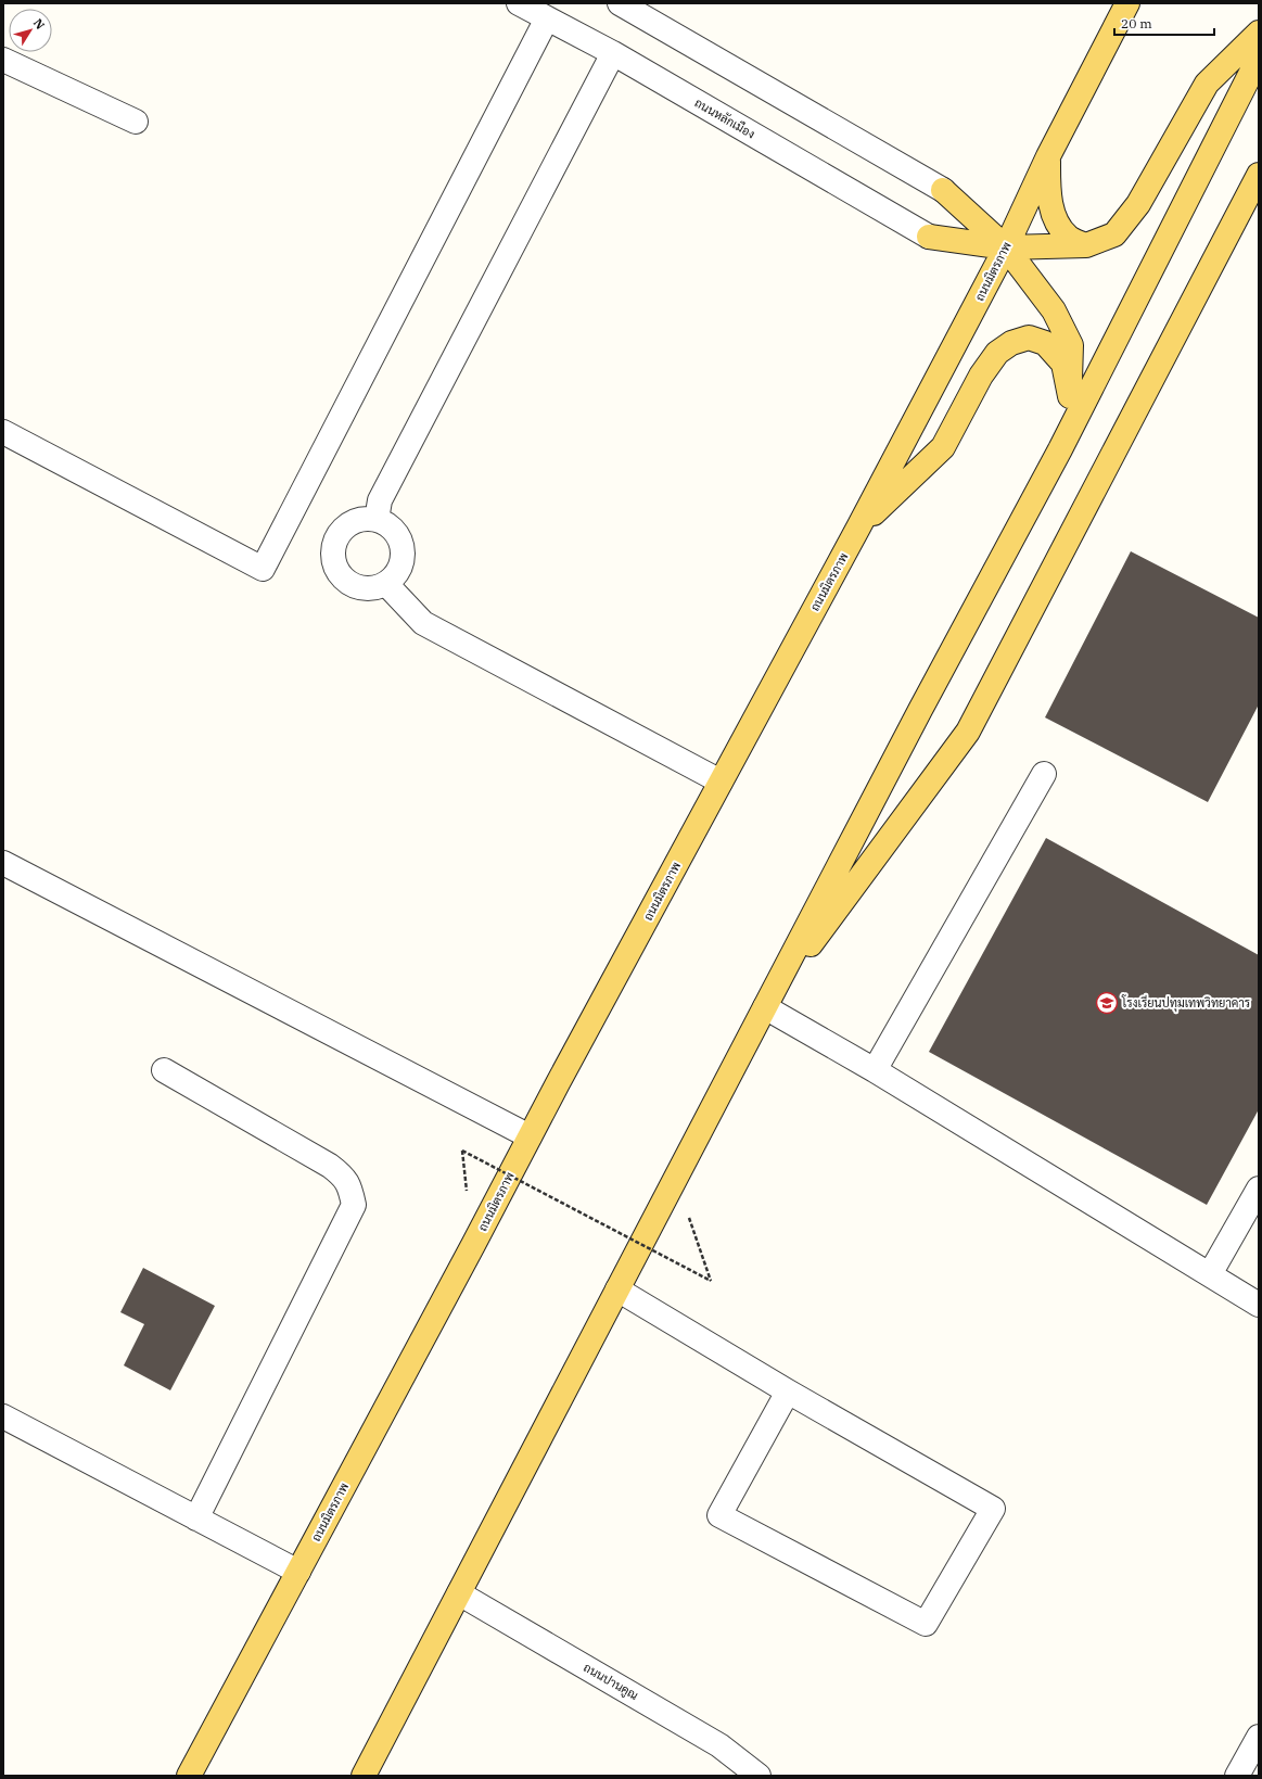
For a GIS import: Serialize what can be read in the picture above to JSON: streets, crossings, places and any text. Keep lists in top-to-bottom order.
{
  "streets": {
    "main road": ["ถนนมิตรภาพ"],
    "street": ["ถนนหลักเมือง", "ถนนปานคูณ"]
  },
  "places": {
    "school or university": ["โรงเรียนปทุมเทพวิทยาคาร"]
  },
  "scale_bar": "20 m",
  "north": "top right"
}
